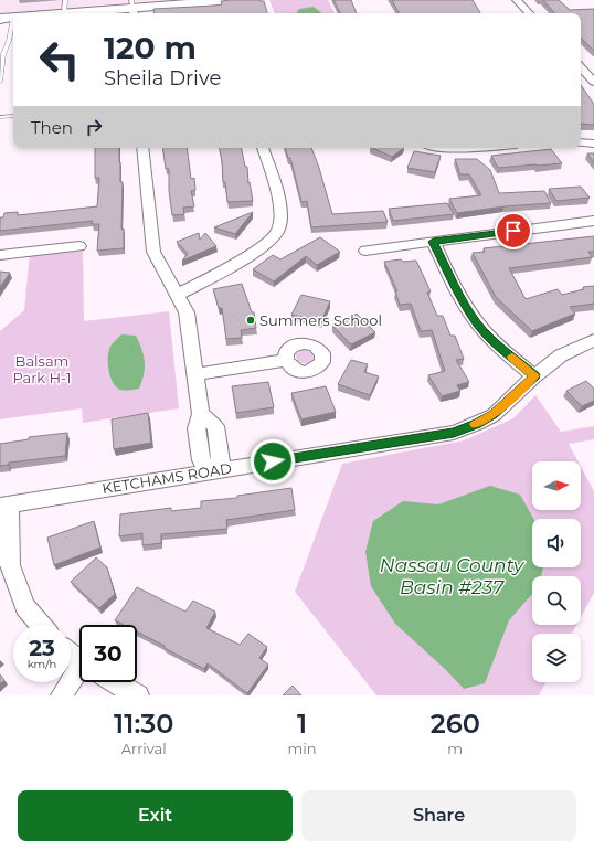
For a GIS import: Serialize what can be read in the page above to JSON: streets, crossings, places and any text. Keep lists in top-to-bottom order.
{
  "streets": {
    "street": ["KETCHAMS ROAD"]
  },
  "water": ["Nassau County Basin #237"],
  "parks": ["Balsam Park H-1"],
  "places": ["Summers School"],
  "north": "right",
  "page": {
    "turn": ["120 m", "Sheila Drive"],
    "then": "Then",
    "speed": "23 km/h",
    "limit": "30",
    "eta": [
      "11:30",
      "Arrival",
      "1",
      "min",
      "260",
      "m"
    ],
    "buttons": ["Exit", "Share"]
  }
}
